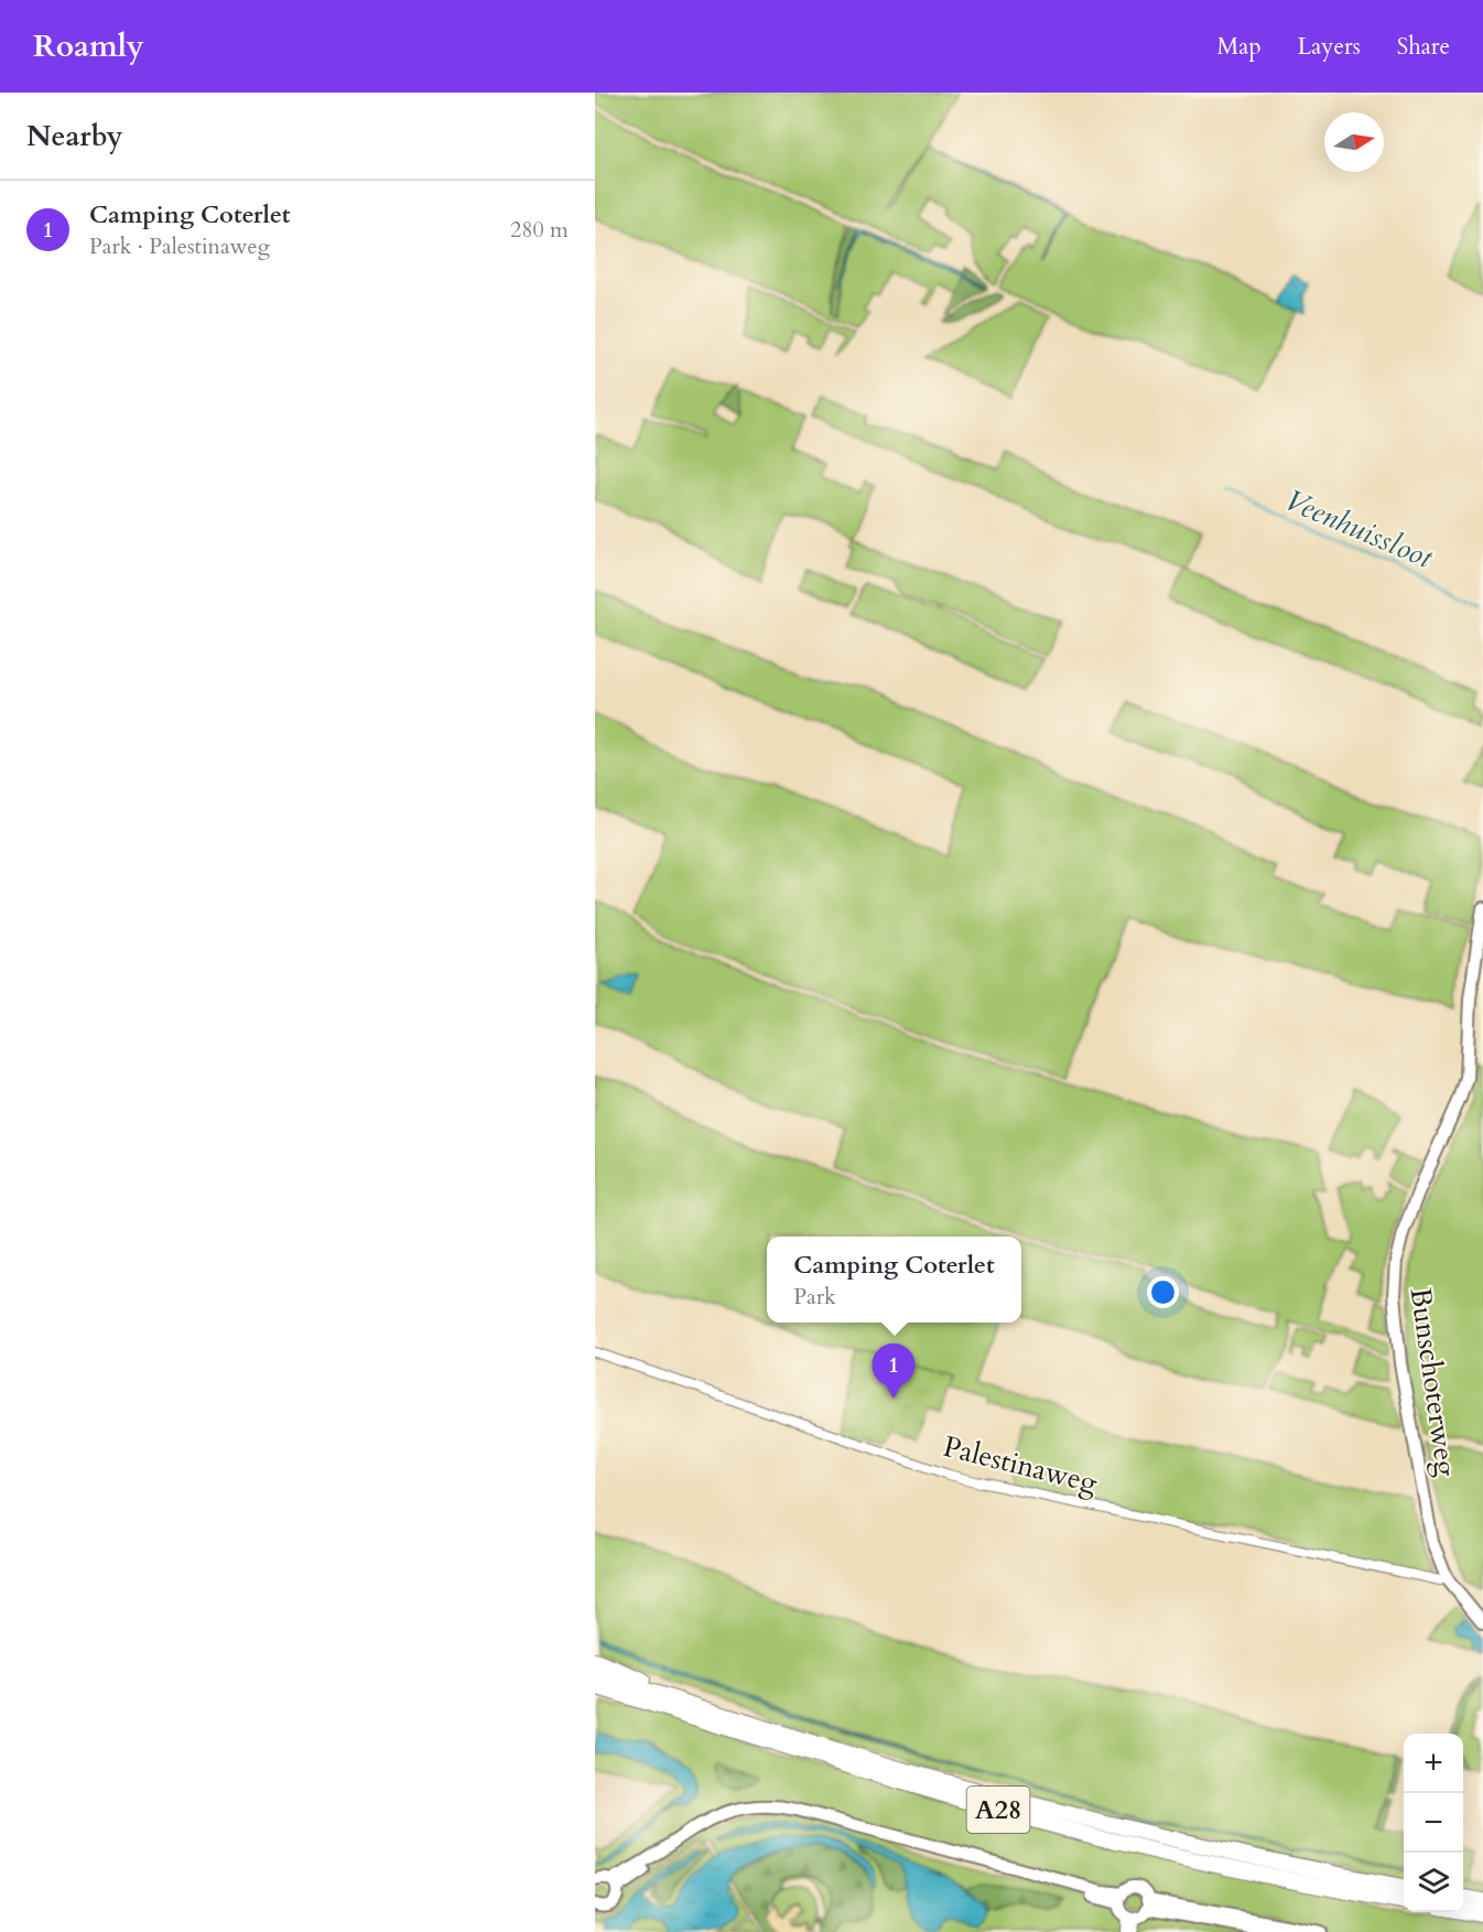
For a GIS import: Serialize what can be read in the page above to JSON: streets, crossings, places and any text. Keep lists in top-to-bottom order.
{
  "streets": {
    "highway": ["A28"],
    "main road": ["Bunschoterweg"],
    "street": ["Palestinaweg"]
  },
  "crossings": [
    ["Bunschoterweg", "Palestinaweg"]
  ],
  "water": ["Veenhuissloot"],
  "north": "right",
  "page": {
    "header": "Roamly",
    "nav": ["Map", "Layers", "Share"],
    "heading": "Nearby",
    "list": [
      {
        "mark": "1",
        "name": "Camping Coterlet",
        "note": "Park · Palestinaweg",
        "value": "280 m"
      }
    ],
    "popup": ["Camping Coterlet", "Park"],
    "pins": "1",
    "map_buttons": ["+", "−"]
  }
}
